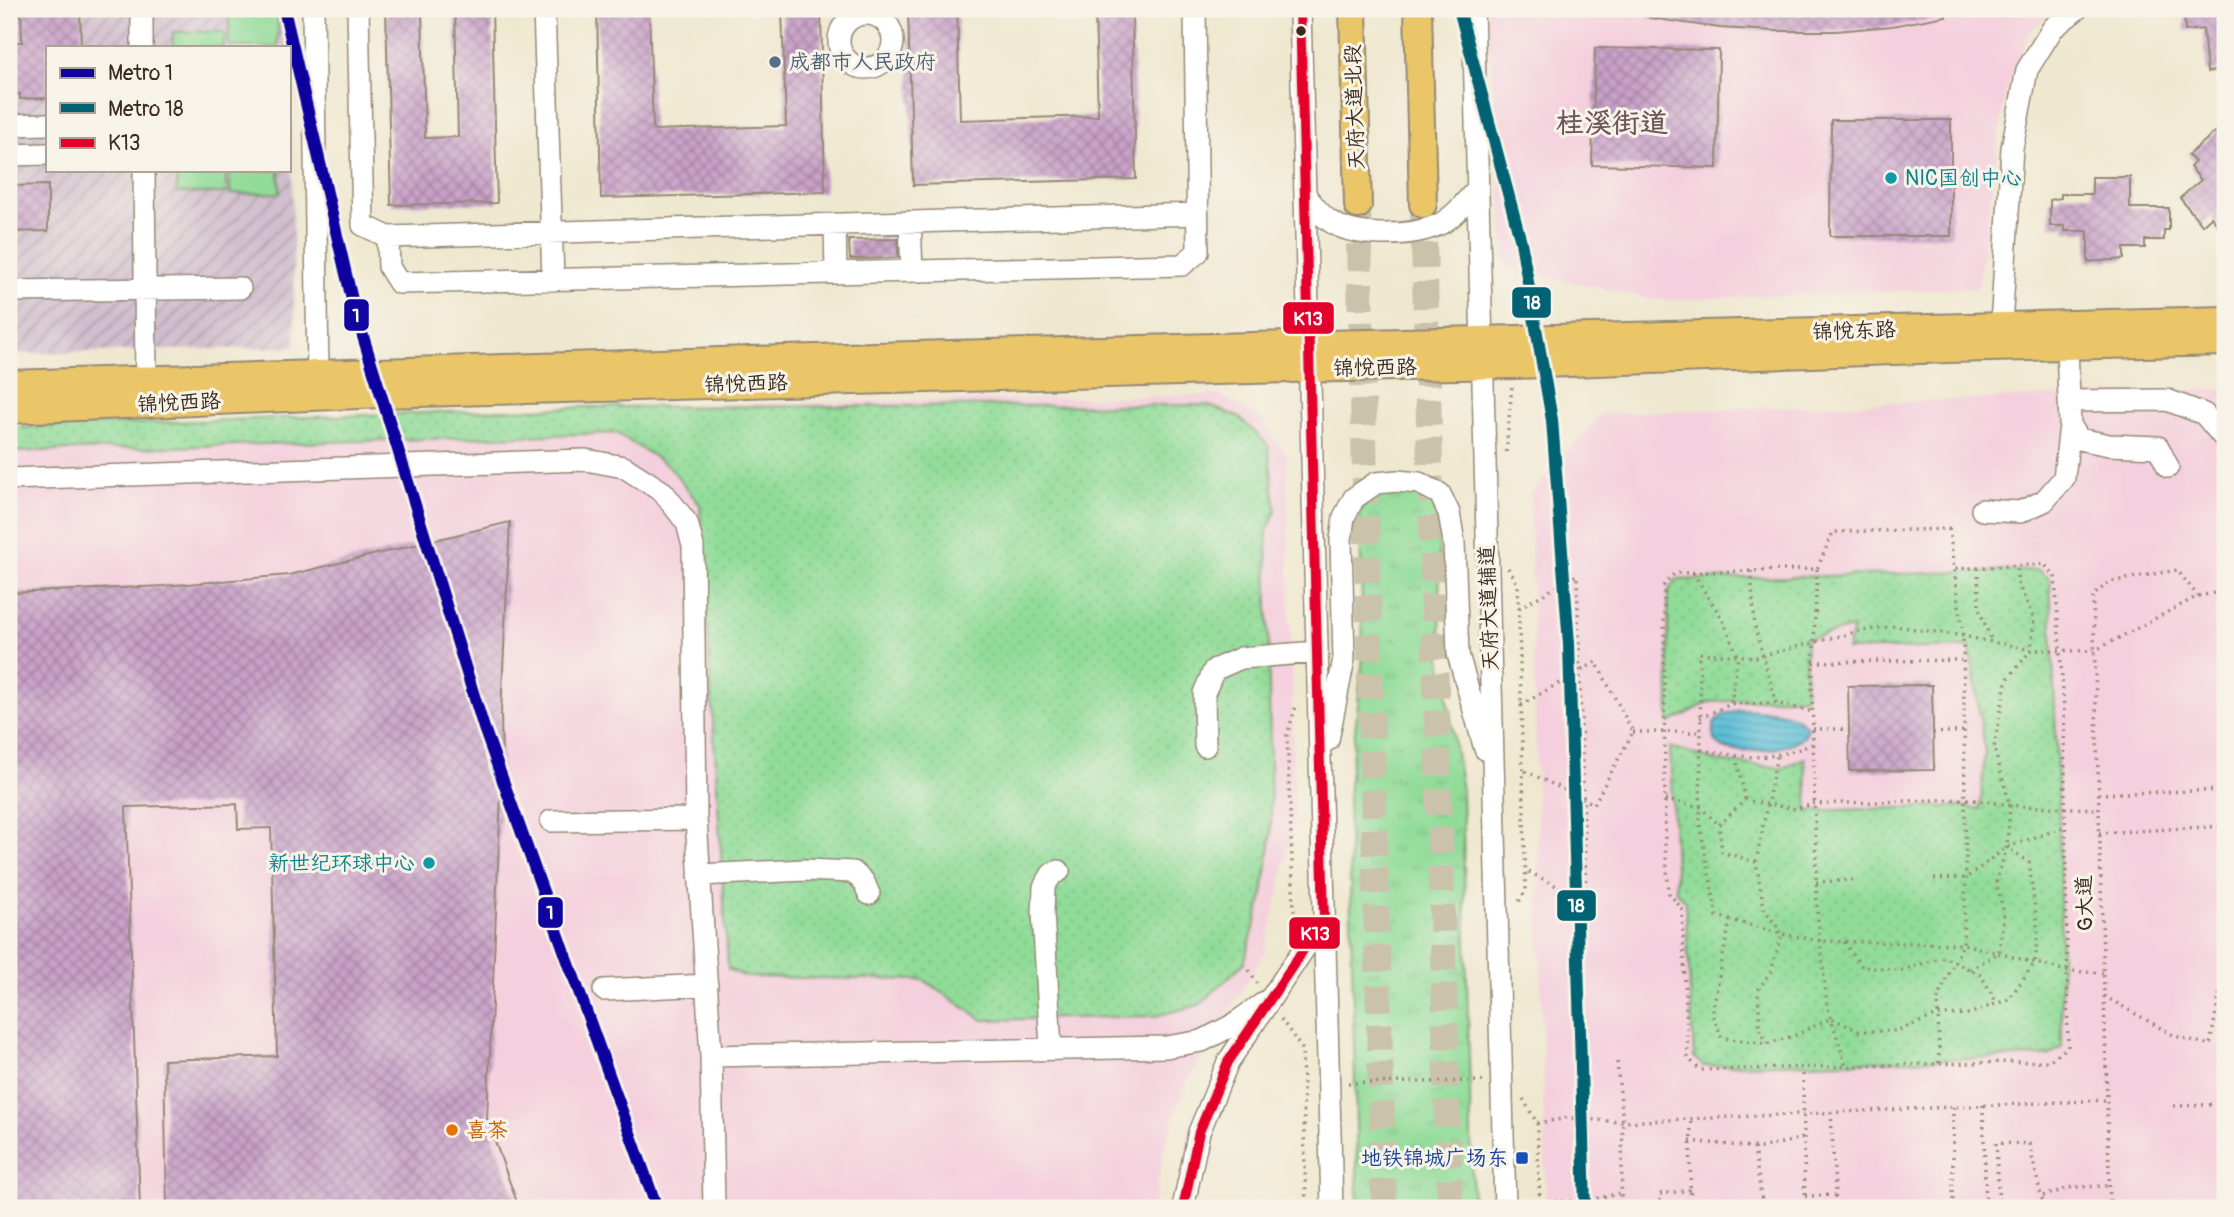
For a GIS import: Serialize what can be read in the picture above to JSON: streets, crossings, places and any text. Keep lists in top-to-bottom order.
{
  "streets": {
    "main road": ["天府大道北段", "锦悦东路", "锦悦西路"],
    "street": ["天府大道辅道"],
    "path": ["G大道"]
  },
  "crossings": [
    ["锦悦东路", "锦悦西路"],
    ["锦悦东路", "天府大道辅道"],
    ["锦悦西路", "天府大道辅道"]
  ],
  "districts": ["桂溪街道"],
  "places": {
    "other": [
      "成都市人民政府",
      "NIC国创中心",
      "新世纪环球中心",
      "喜茶"
    ],
    "transit": ["地铁锦城广场东"]
  },
  "lines": ["metro line 1", "metro line 18", "transit line K13"],
  "legend": ["Metro 1", "Metro 18", "K13"]
}
